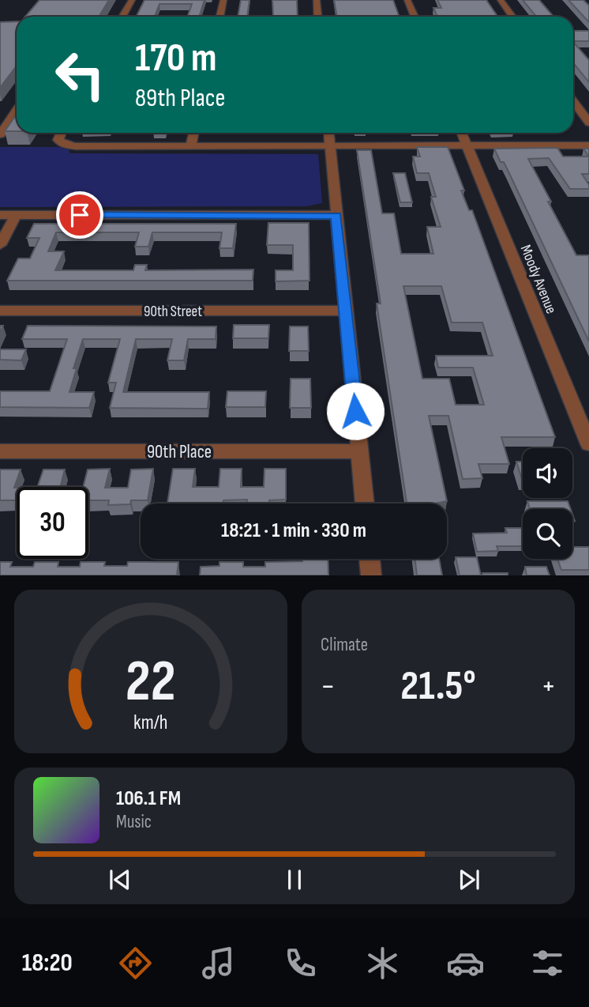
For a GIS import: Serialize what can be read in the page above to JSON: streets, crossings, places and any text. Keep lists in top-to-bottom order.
{
  "streets": {
    "street": ["Moody Avenue", "90th Street", "90th Place"]
  },
  "page": {
    "turn": ["170 m", "89th Place"],
    "limit": "30",
    "trip": "18:21 · 1 min · 330 m",
    "tile": "Climate",
    "heat": ["−", "21.5°", "+"],
    "song": ["106.1 FM", "Music"],
    "tabs": "18:20",
    "gauge": ["22", "km/h"]
  }
}
